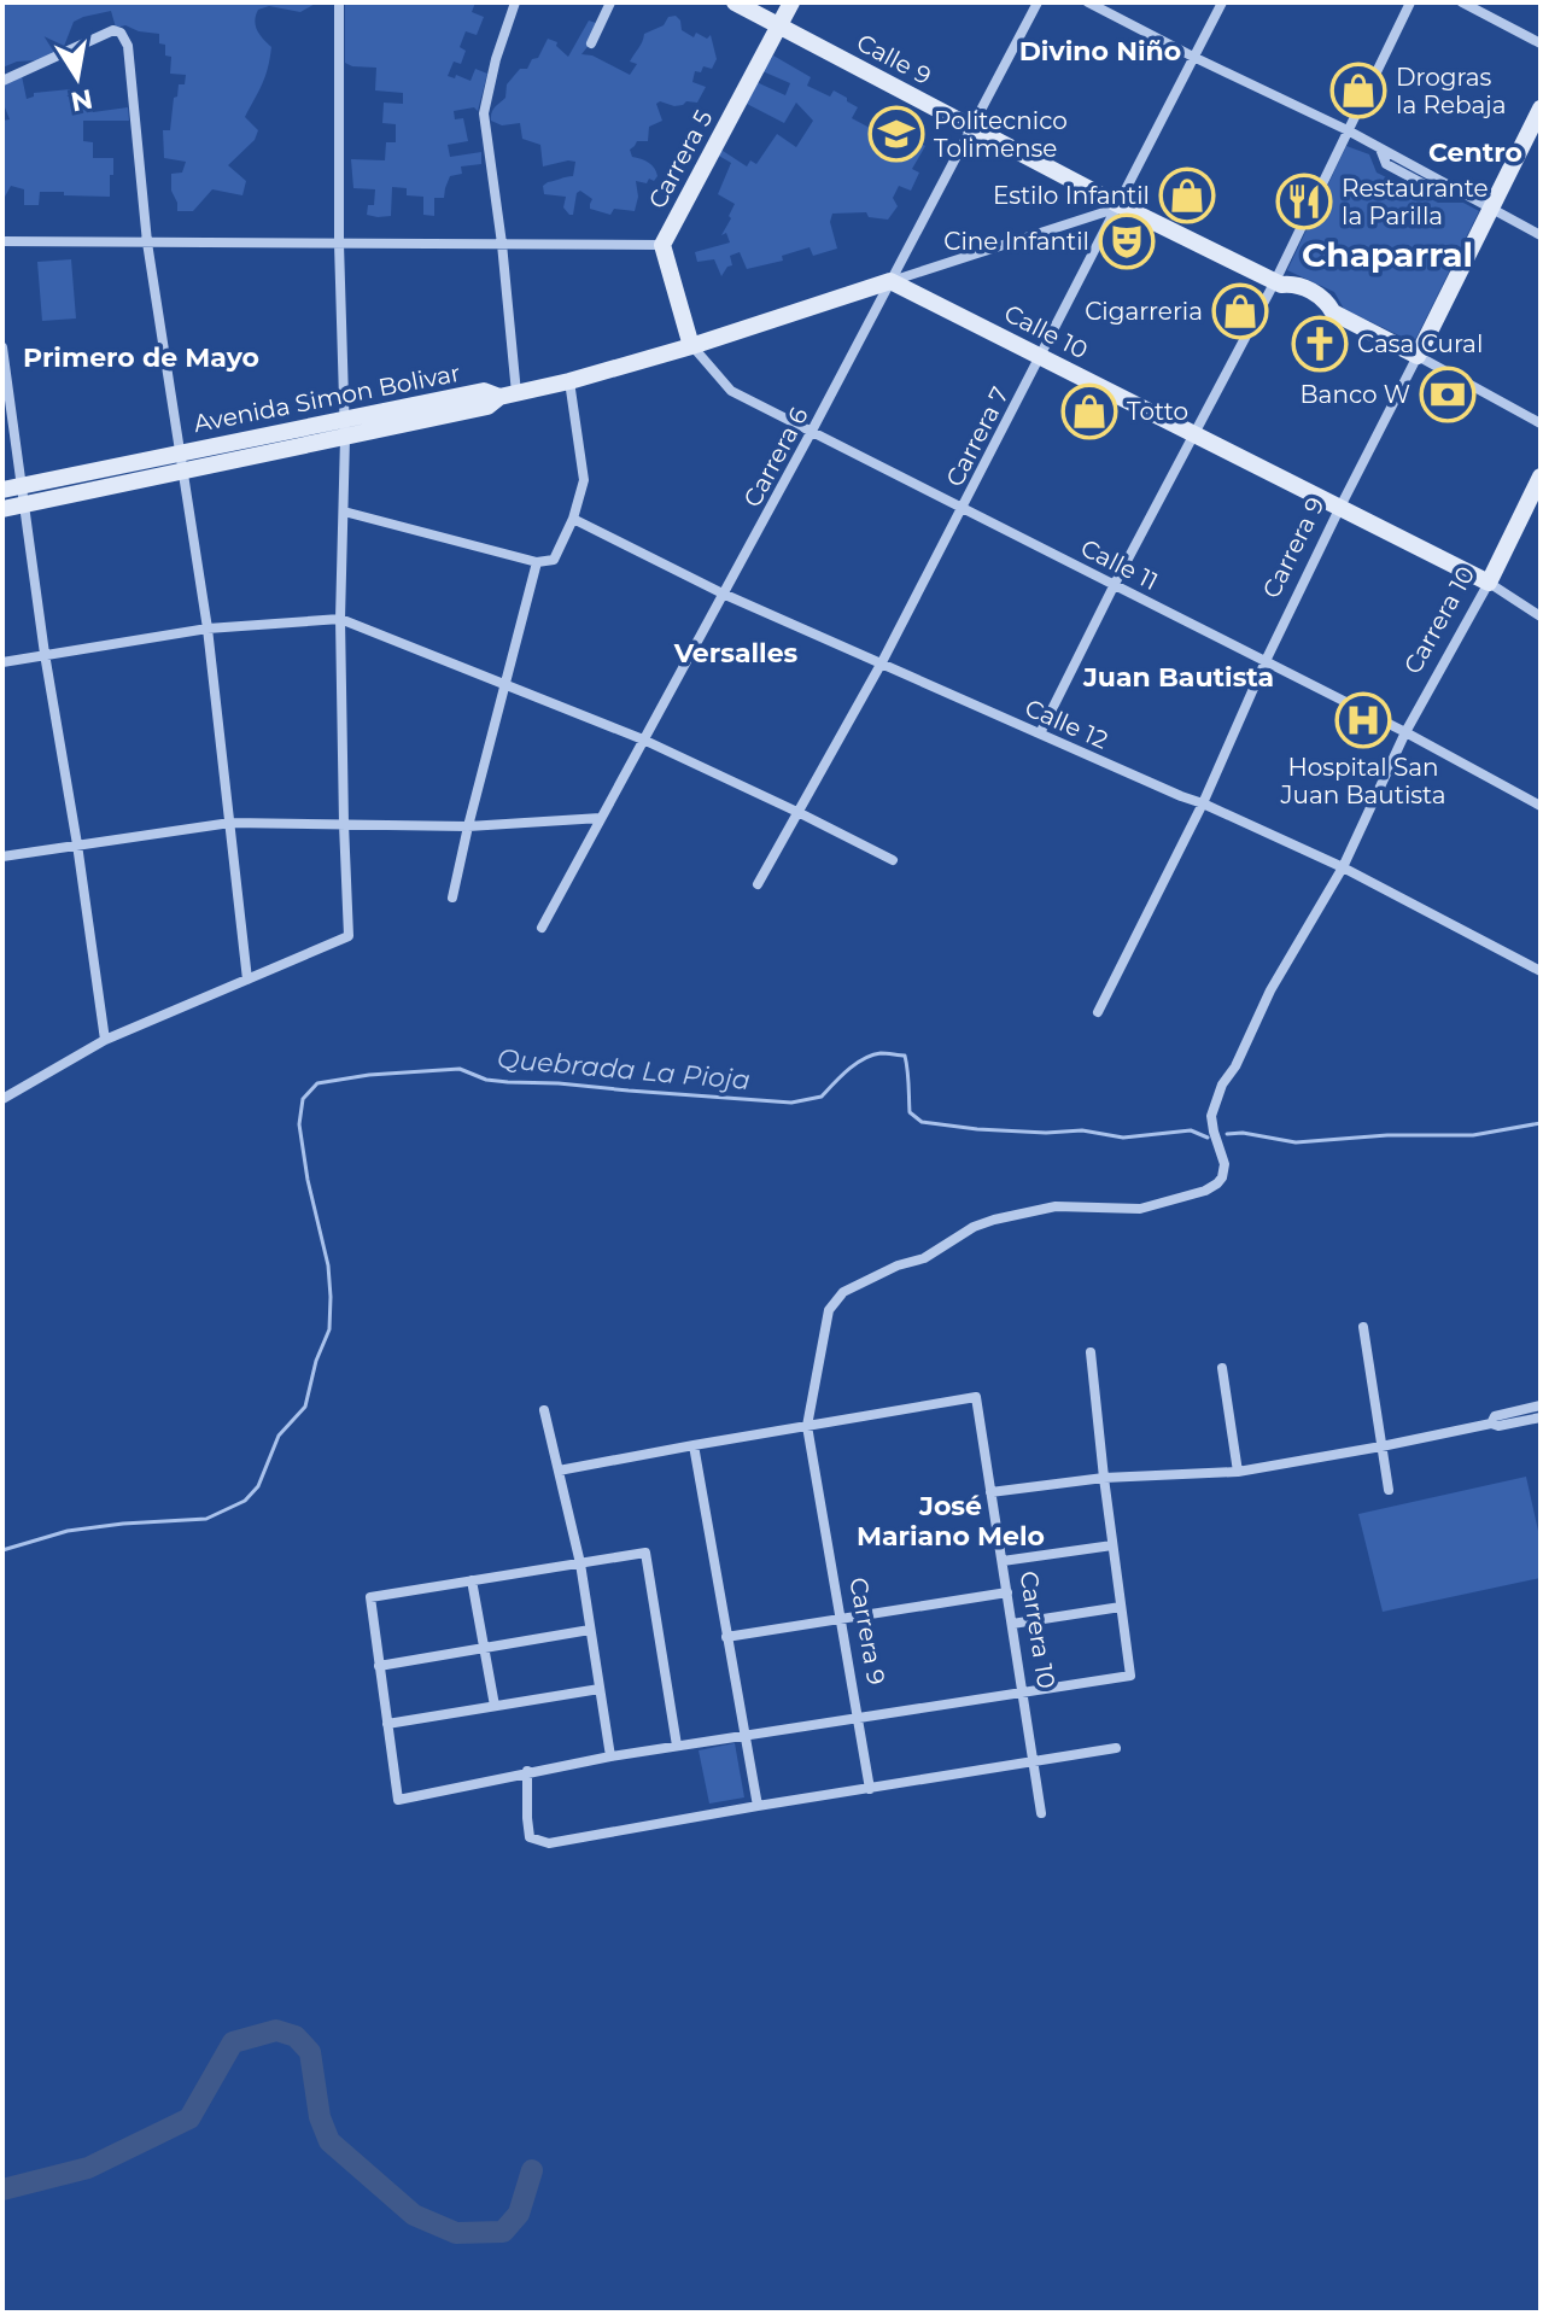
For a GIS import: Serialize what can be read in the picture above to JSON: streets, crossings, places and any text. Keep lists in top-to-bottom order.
{
  "streets": {
    "main road": [
      "Calle 9",
      "Carrera 5",
      "Calle 10",
      "Avenida Simon Bolivar",
      "Carrera 9",
      "Carrera 10"
    ],
    "street": [
      "Carrera 7",
      "Carrera 6",
      "Calle 11",
      "Calle 12"
    ]
  },
  "crossings": [
    ["Calle 9", "Carrera 5"],
    ["Calle 9", "Carrera 7"],
    ["Calle 9", "Carrera 6"],
    ["Calle 9", "Carrera 9"],
    ["Carrera 5", "Calle 11"],
    ["Calle 10", "Carrera 7"],
    ["Calle 10", "Carrera 6"],
    ["Calle 10", "Carrera 9"],
    ["Calle 10", "Carrera 10"],
    ["Carrera 7", "Calle 11"],
    ["Carrera 7", "Calle 12"],
    ["Carrera 6", "Calle 11"],
    ["Carrera 6", "Calle 12"],
    ["Carrera 9", "Calle 11"],
    ["Carrera 9", "Carrera 10"],
    ["Carrera 9", "Calle 12"],
    ["Calle 11", "Carrera 10"],
    ["Carrera 10", "Calle 12"]
  ],
  "districts": [
    "Divino Niño",
    "Centro",
    "Chaparral",
    "Primero de Mayo",
    "Versalles",
    "Juan Bautista",
    "José Mariano Melo"
  ],
  "water": ["Quebrada La Pioja"],
  "places": {
    "shop": [
      "Drogras la Rebaja",
      "Estilo Infantil",
      "Cigarreria",
      "Totto"
    ],
    "school or university": ["Politecnico Tolimense"],
    "restaurant": ["Restaurante la Parilla"],
    "theatre": ["Cine Infantil"],
    "church": ["Casa Cural"],
    "bank": ["Banco W"],
    "hospital": ["Hospital San Juan Bautista"]
  },
  "north": "bottom"
}
